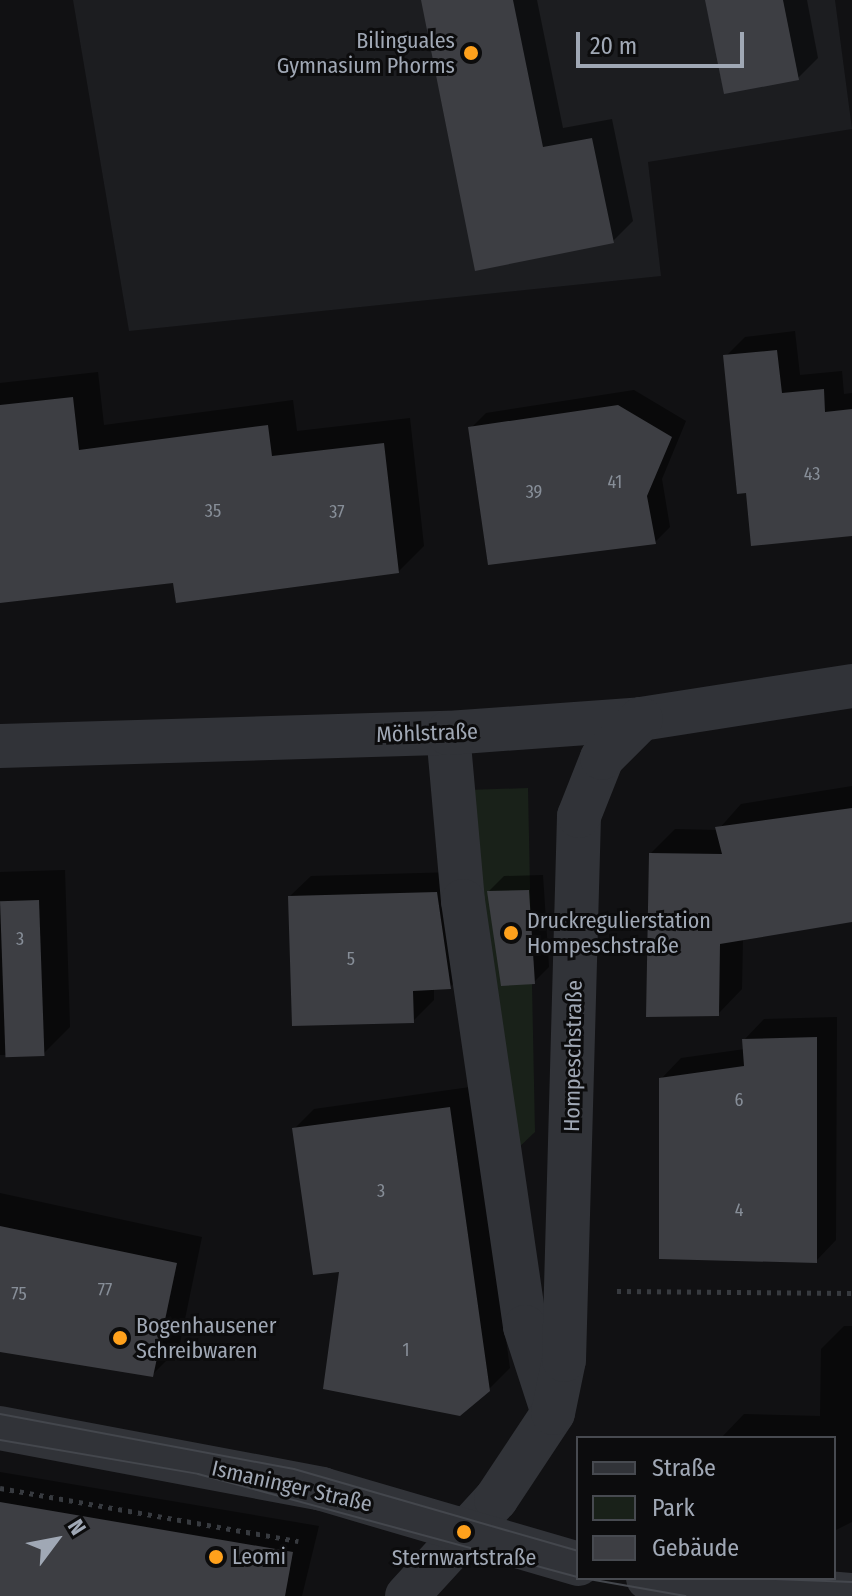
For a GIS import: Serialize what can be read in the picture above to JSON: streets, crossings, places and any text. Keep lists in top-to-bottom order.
{
  "streets": {
    "street": ["Möhlstraße", "Hompeschstraße", "Ismaninger Straße"]
  },
  "crossings": [
    ["Möhlstraße", "Hompeschstraße"],
    ["Hompeschstraße", "Ismaninger Straße"]
  ],
  "places": [
    "Bilinguales Gymnasium Phorms",
    "Druckregulierstation Hompeschstraße",
    "Bogenhausener Schreibwaren",
    "Sternwartstraße",
    "Leomi"
  ],
  "house_numbers": [
    "43",
    "41",
    "39",
    "35",
    "37",
    "3",
    "5",
    "6",
    "3",
    "4",
    "77",
    "75",
    "1"
  ],
  "legend": ["Straße", "Park", "Gebäude"],
  "scale_bar": "20 m",
  "north": "top right"
}
